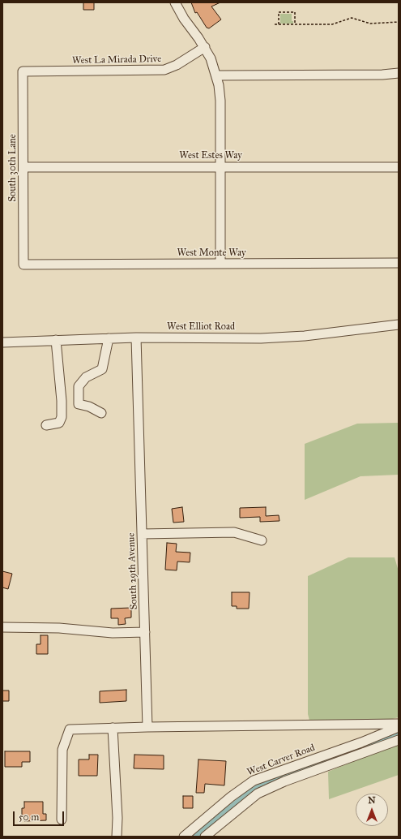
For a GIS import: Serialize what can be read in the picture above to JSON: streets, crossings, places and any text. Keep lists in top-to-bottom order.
{
  "streets": {
    "street": [
      "West La Mirada Drive",
      "West Estes Way",
      "South 30th Lane",
      "West Monte Way",
      "West Elliot Road",
      "South 29th Avenue",
      "West Carver Road"
    ]
  },
  "crossings": [
    ["West La Mirada Drive", "South 30th Lane"],
    ["West Estes Way", "South 30th Lane"],
    ["South 30th Lane", "West Monte Way"],
    ["West Elliot Road", "South 29th Avenue"]
  ],
  "scale_bar": "50 m",
  "north": "top"
}
